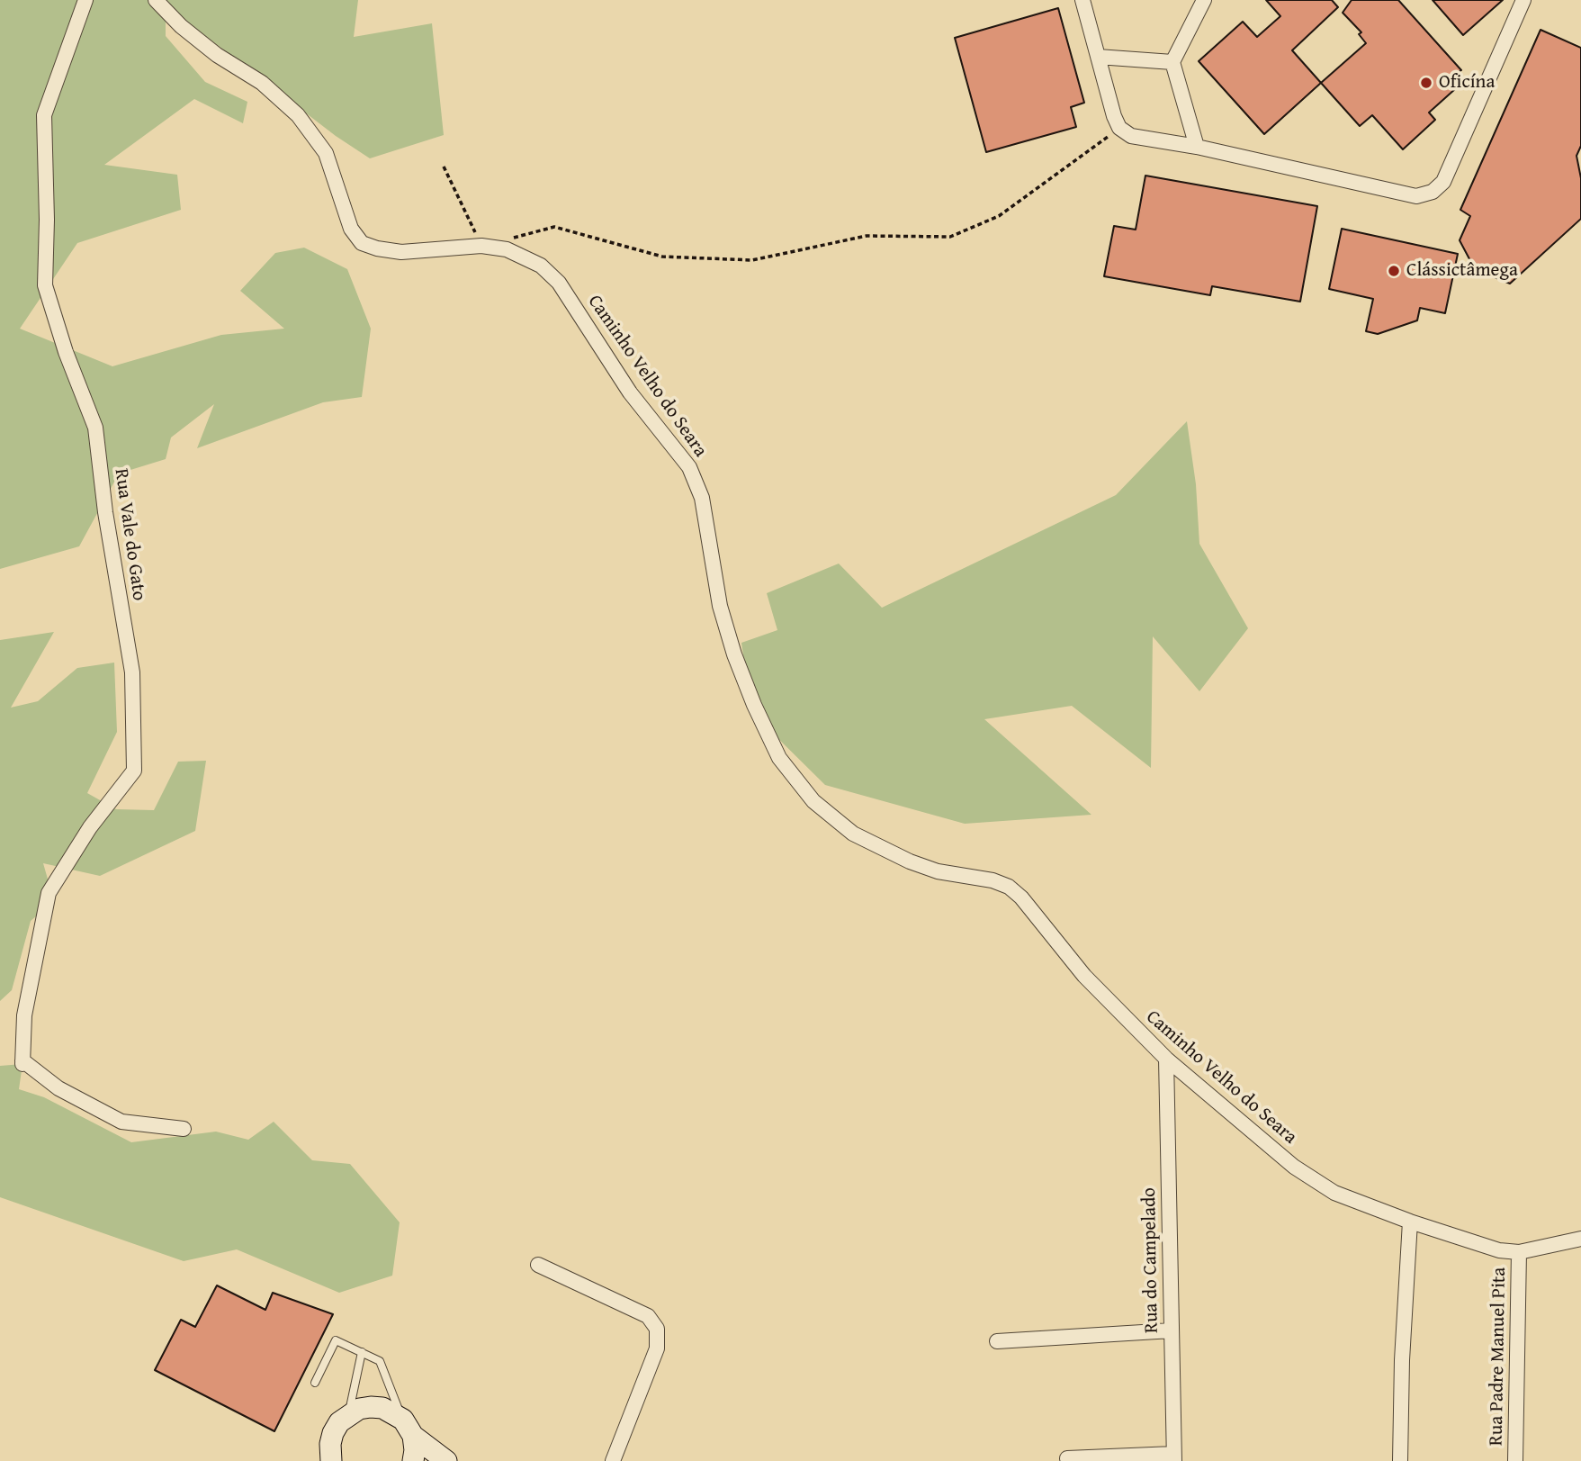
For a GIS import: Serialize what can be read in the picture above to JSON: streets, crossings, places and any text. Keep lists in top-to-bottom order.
{
  "streets": {
    "street": [
      "Caminho Velho do Seara",
      "Rua Vale do Gato",
      "Rua do Campelado",
      "Rua Padre Manuel Pita"
    ]
  },
  "crossings": [
    ["Caminho Velho do Seara", "Rua do Campelado"],
    ["Caminho Velho do Seara", "Rua Padre Manuel Pita"]
  ],
  "places": ["Oficína", "Clássictâmega"]
}
